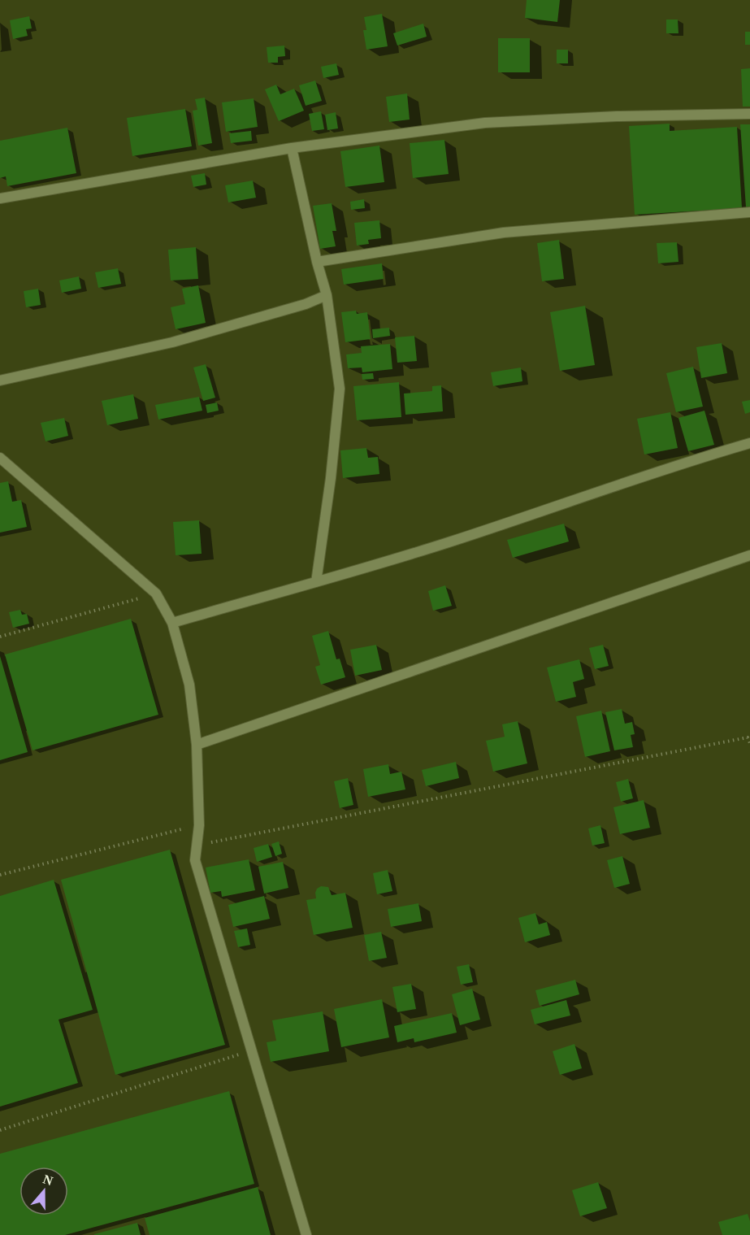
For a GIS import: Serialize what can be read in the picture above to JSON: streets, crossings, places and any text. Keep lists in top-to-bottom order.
{
  "north": "top"
}
